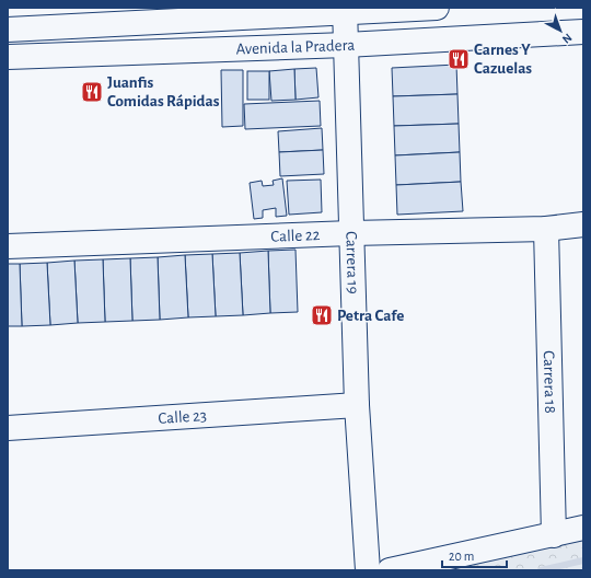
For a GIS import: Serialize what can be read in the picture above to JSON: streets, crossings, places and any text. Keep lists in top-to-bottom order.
{
  "streets": {
    "street": [
      "Avenida la Pradera",
      "Calle 22",
      "Carrera 19",
      "Carrera 18",
      "Calle 23"
    ]
  },
  "crossings": [
    ["Avenida la Pradera", "Carrera 19"],
    ["Calle 22", "Carrera 19"],
    ["Calle 22", "Carrera 18"],
    ["Carrera 19", "Calle 23"]
  ],
  "places": {
    "restaurant": ["Carnes Y Cazuelas", "Juanfis Comidas Rápidas", "Petra Cafe"]
  },
  "scale_bar": "20 m",
  "north": "bottom right"
}
